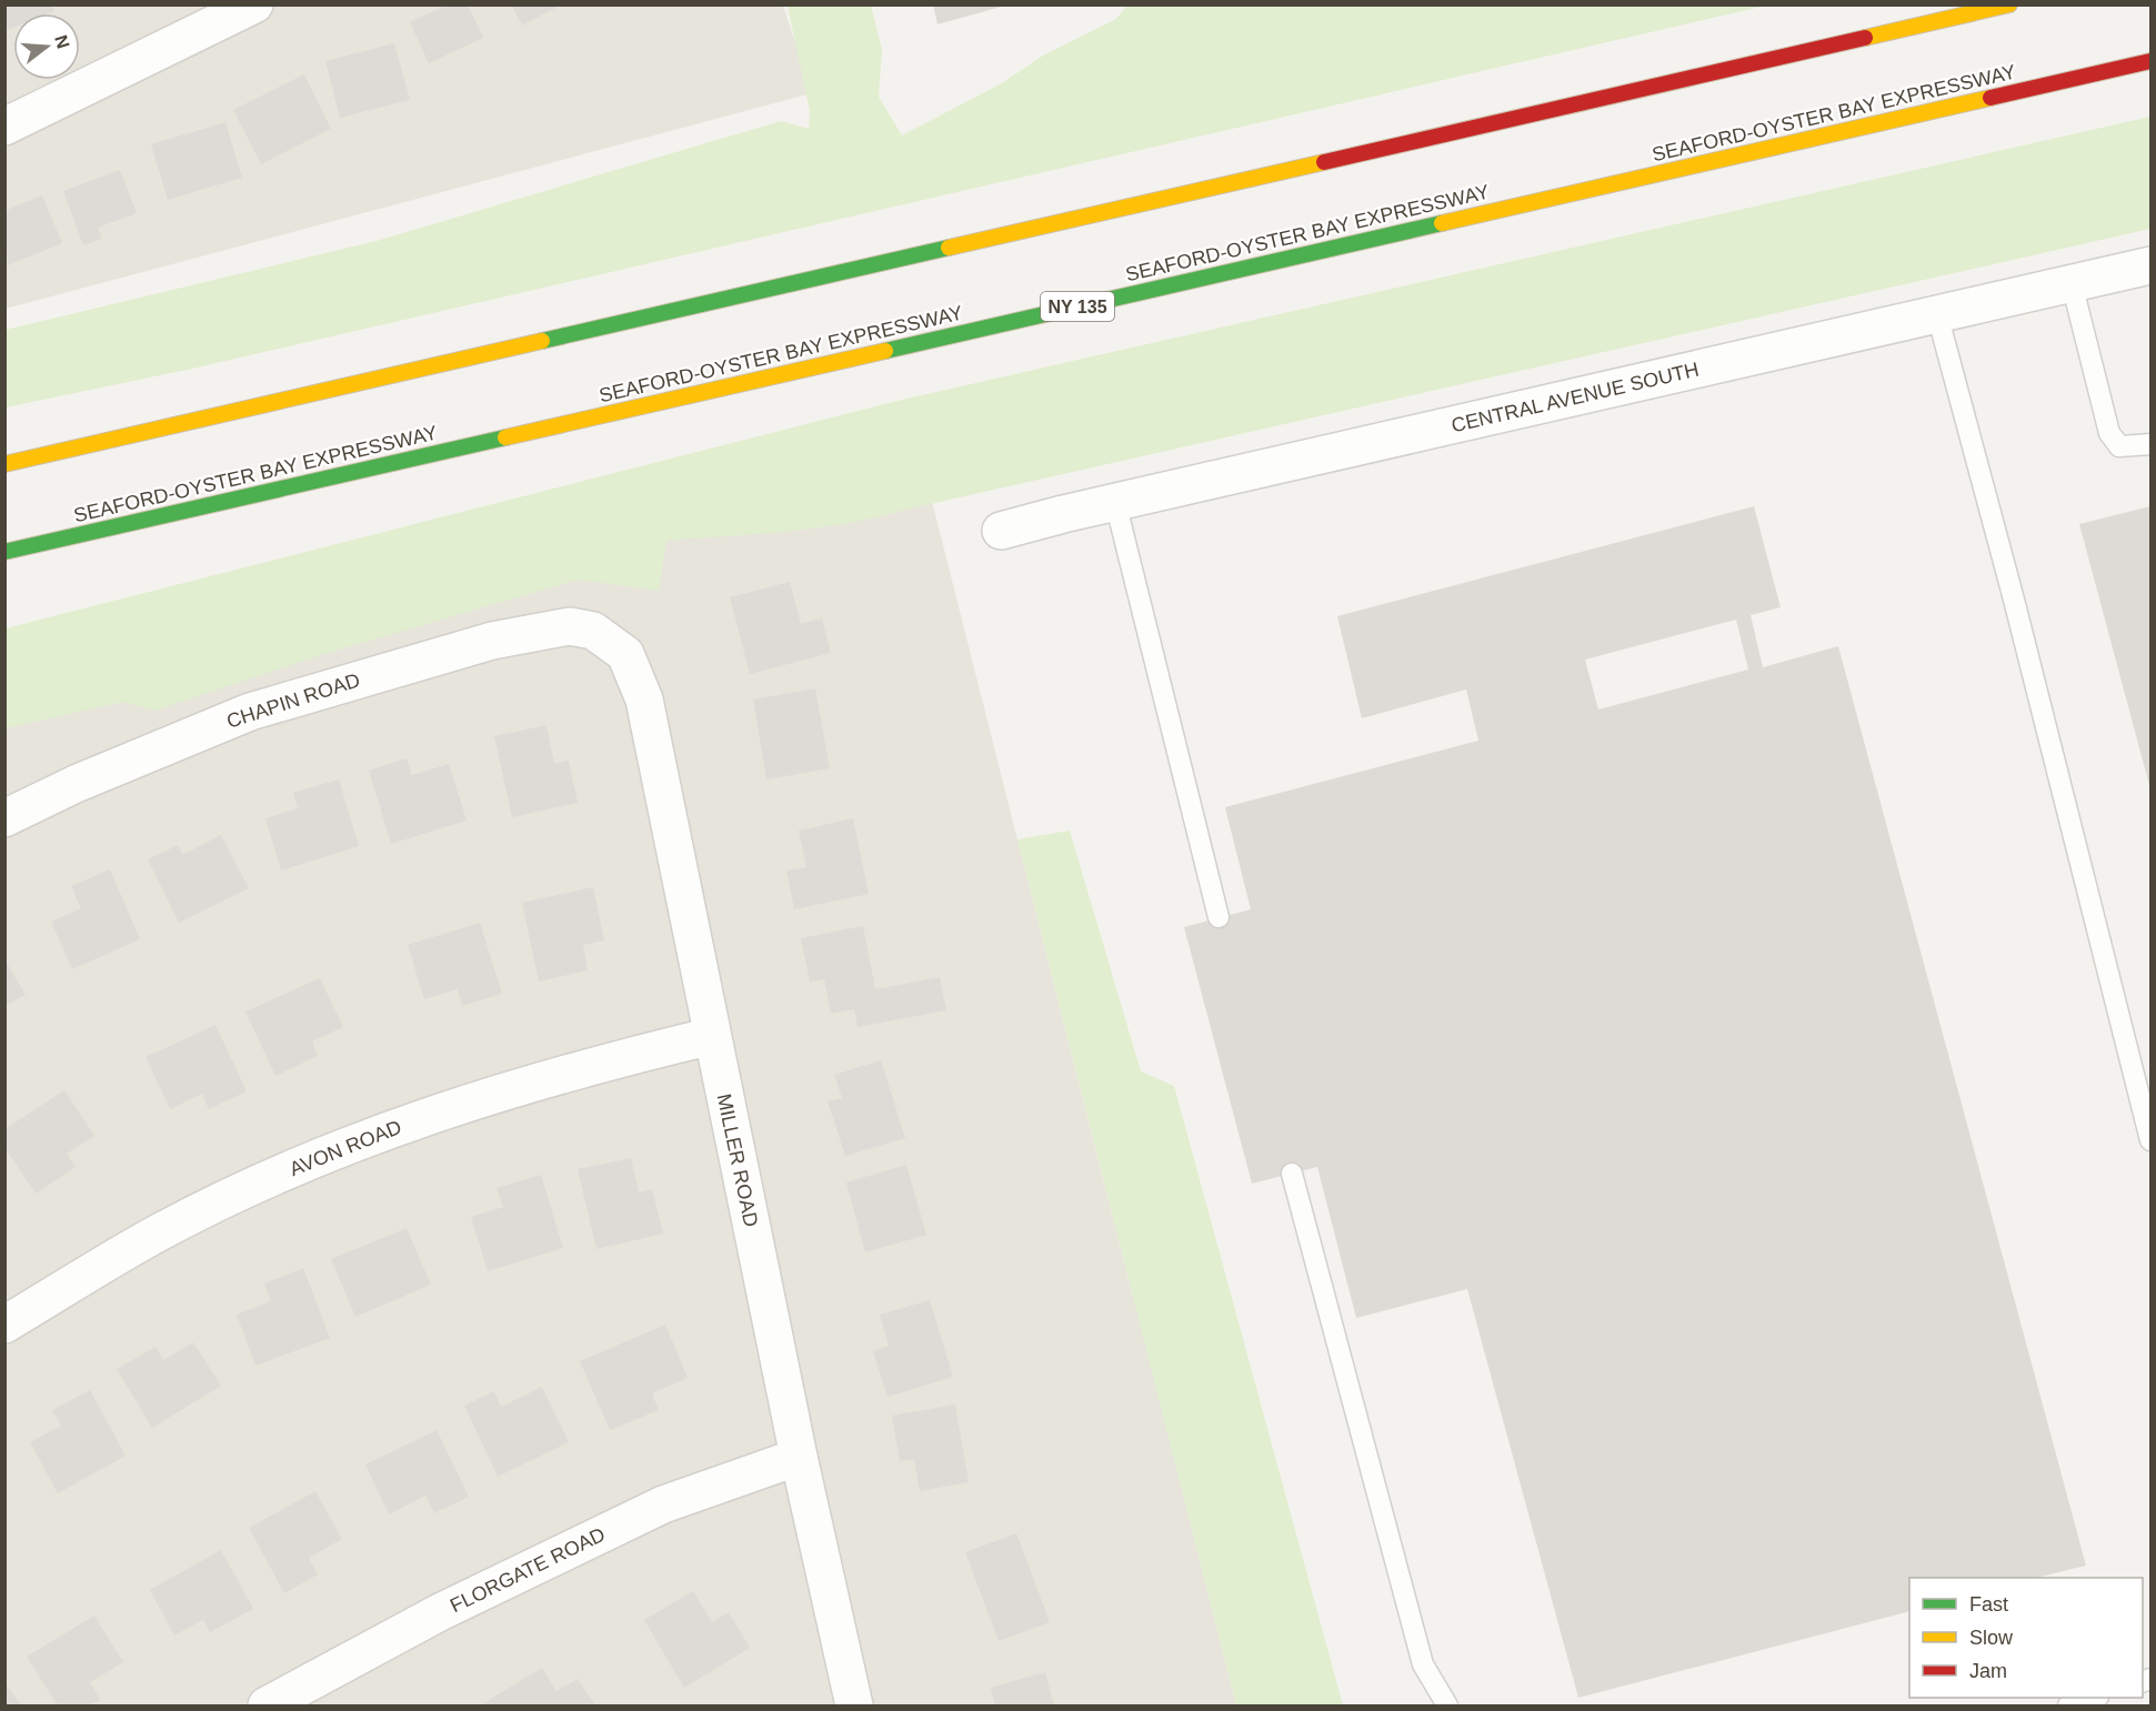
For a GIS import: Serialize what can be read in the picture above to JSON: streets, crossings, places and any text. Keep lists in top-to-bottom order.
{
  "streets": {
    "highway": ["SEAFORD-OYSTER BAY EXPRESSWAY", "NY 135"],
    "street": [
      "CENTRAL AVENUE SOUTH",
      "CHAPIN ROAD",
      "AVON ROAD",
      "MILLER ROAD",
      "FLORGATE ROAD"
    ]
  },
  "crossings": [
    ["CHAPIN ROAD", "MILLER ROAD"],
    ["AVON ROAD", "MILLER ROAD"],
    ["MILLER ROAD", "FLORGATE ROAD"]
  ],
  "legend": ["Fast", "Slow", "Jam"],
  "north": "right"
}
